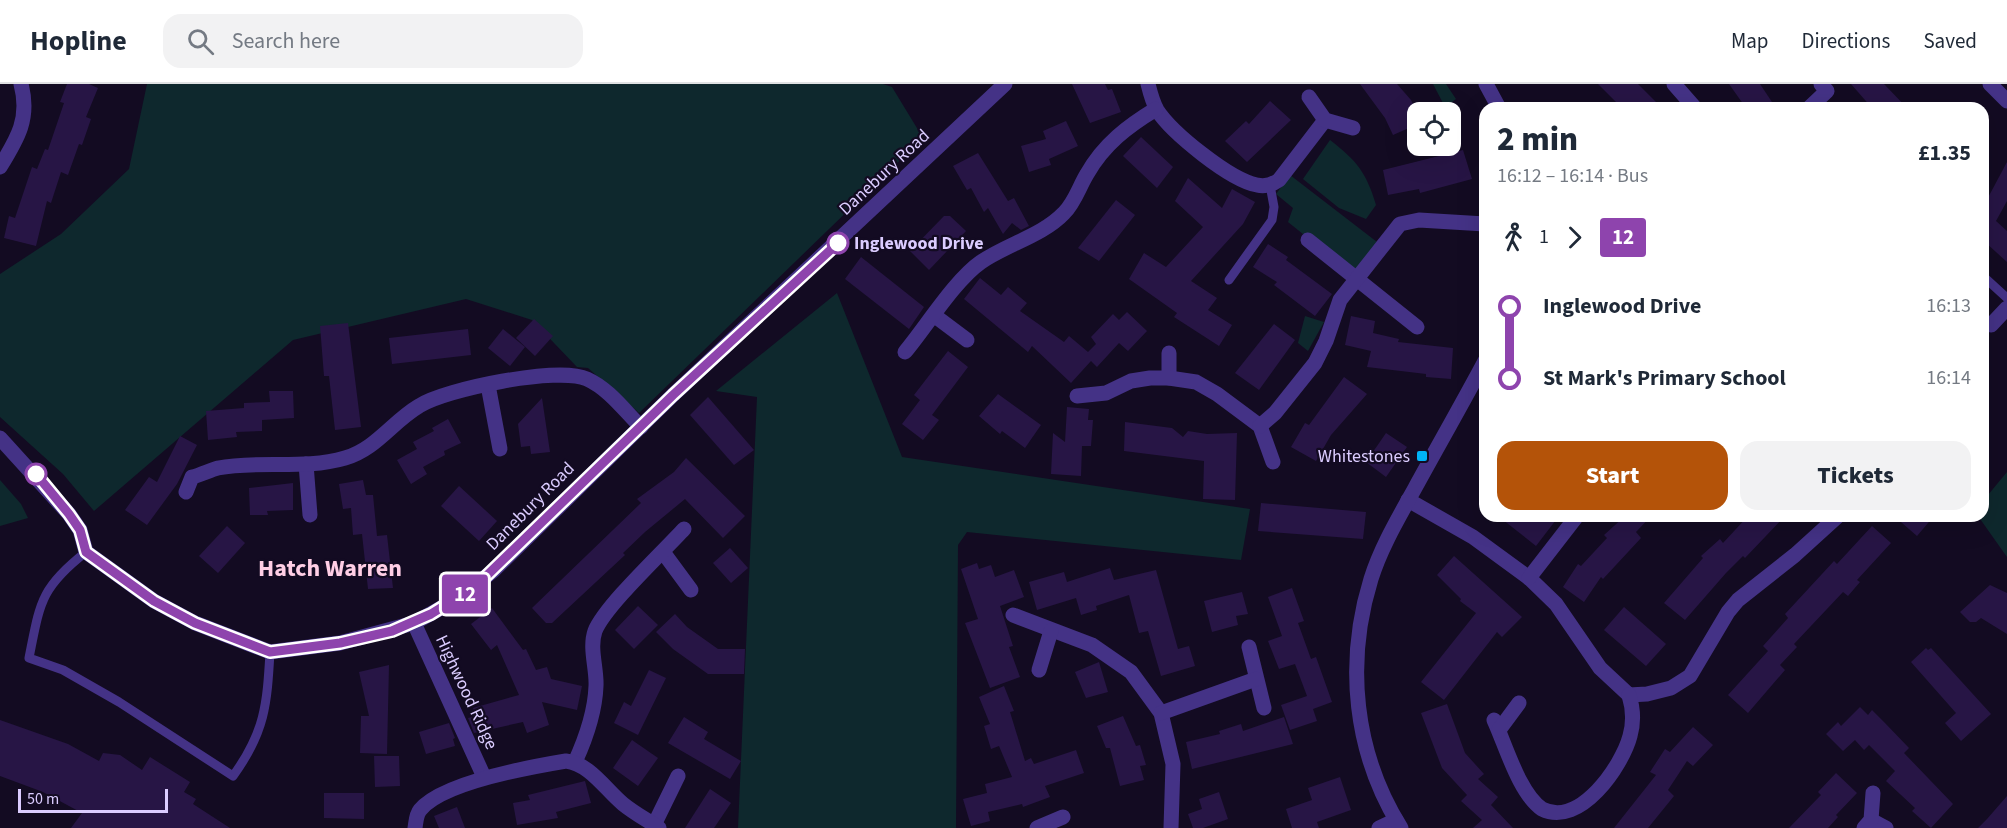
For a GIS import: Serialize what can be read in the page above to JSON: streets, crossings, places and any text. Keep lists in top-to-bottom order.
{
  "streets": {
    "street": ["Danebury Road", "Highwood Ridge"]
  },
  "crossings": [
    ["Danebury Road", "Highwood Ridge"]
  ],
  "districts": ["Hatch Warren"],
  "places": {
    "other": ["Inglewood Drive"],
    "transit": ["Whitestones"]
  },
  "lines": ["bus line 12"],
  "scale_bar": "50 m",
  "page": {
    "header": "Hopline",
    "search": "Search here",
    "nav": ["Map", "Directions", "Saved"],
    "on_map": "12",
    "heading": ["2 min", "16:12 – 16:14 · Bus", "£1.35"],
    "legs": ["1", "12"],
    "list": [
      {
        "name": "Inglewood Drive",
        "value": "16:13"
      },
      {
        "name": "St Mark's Primary School",
        "value": "16:14"
      }
    ],
    "buttons": ["Start", "Tickets"],
    "scale": "50 m"
  }
}
